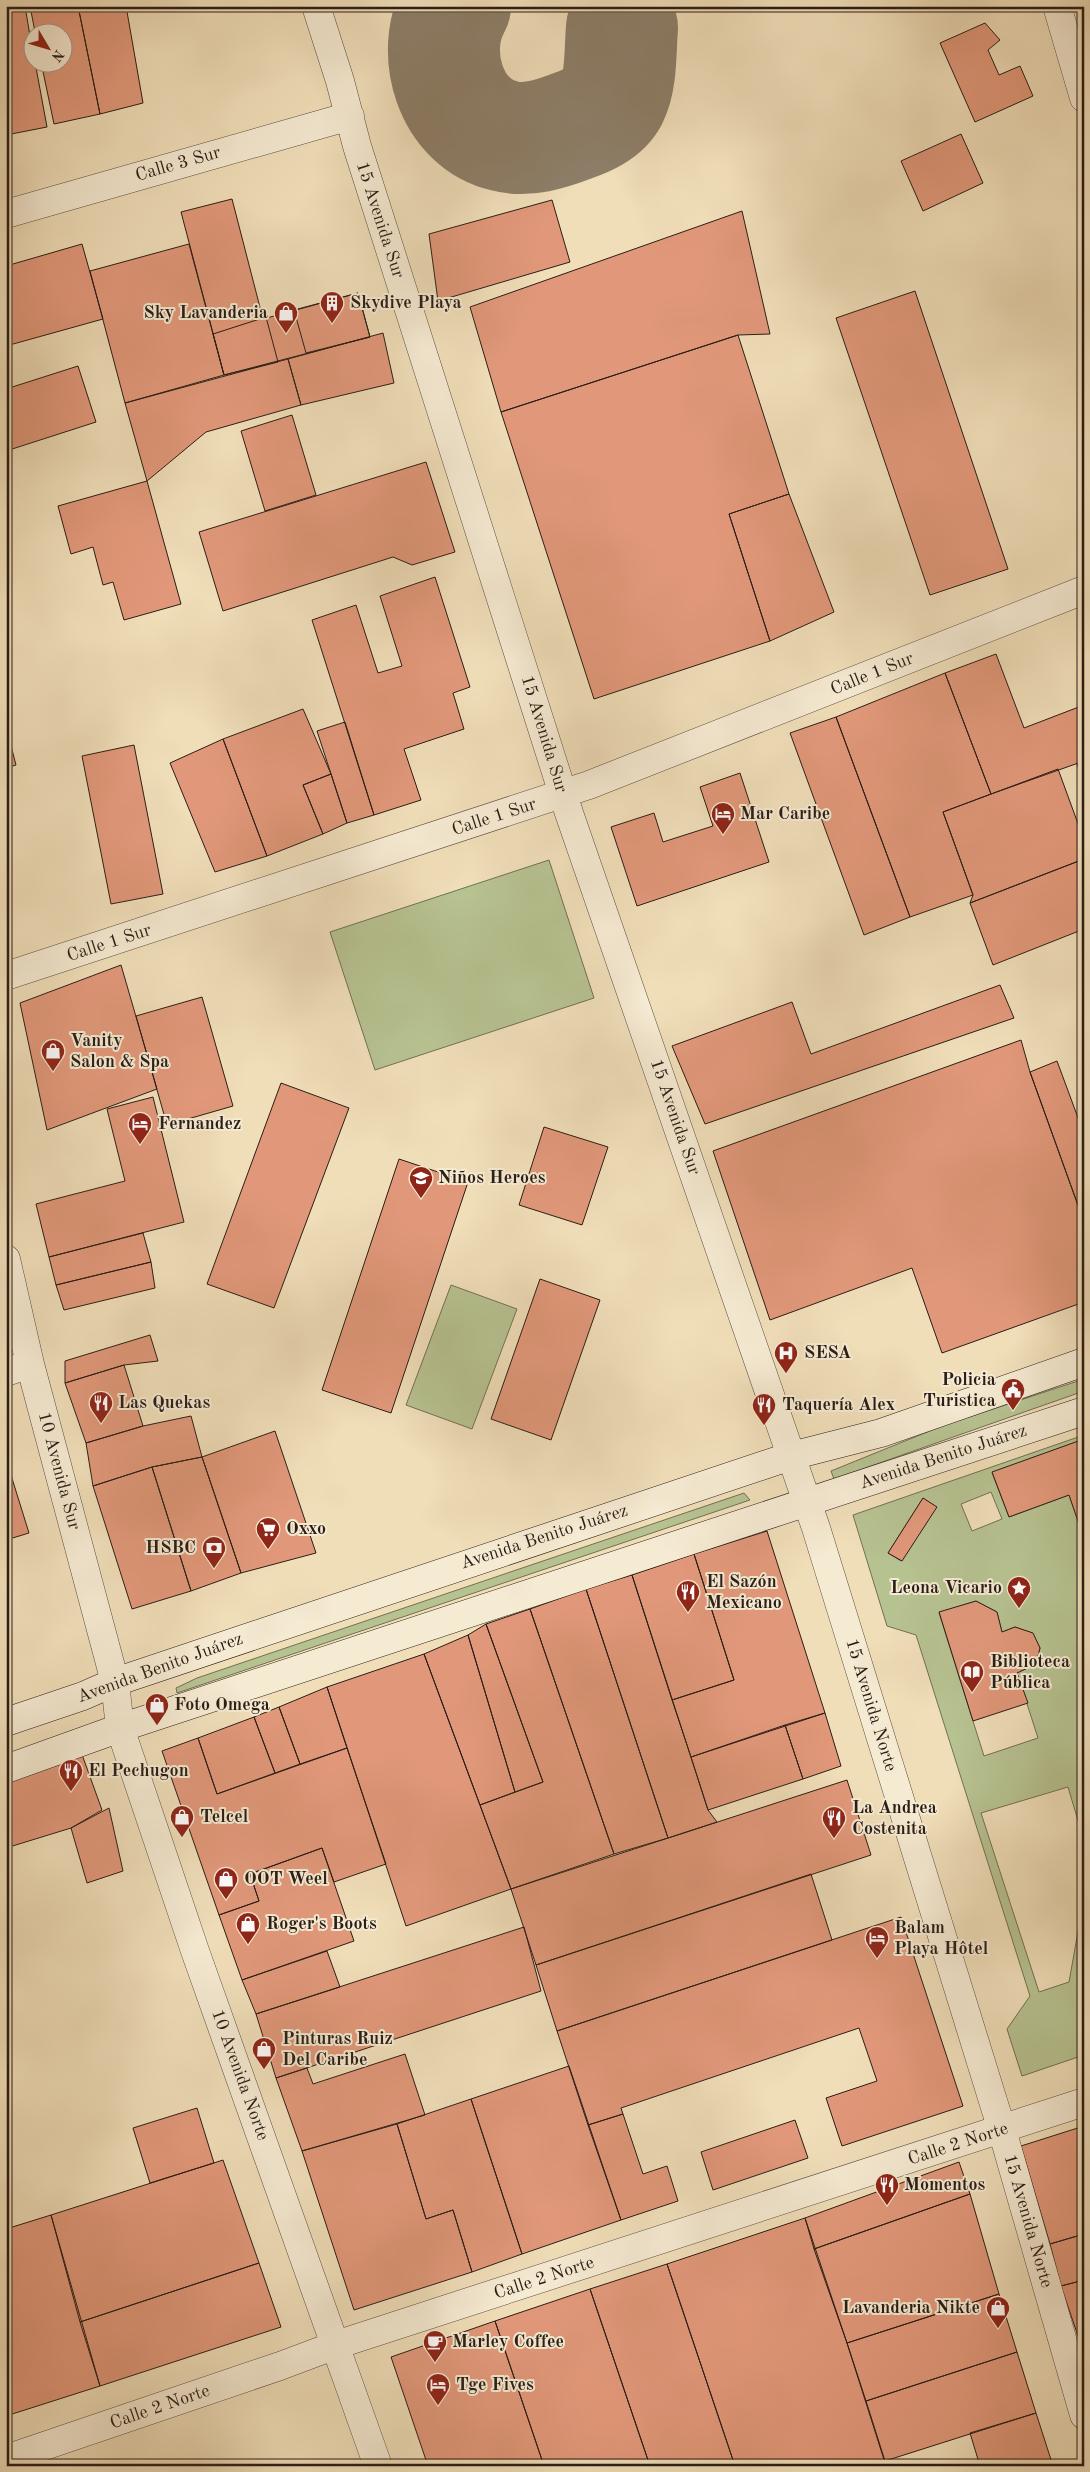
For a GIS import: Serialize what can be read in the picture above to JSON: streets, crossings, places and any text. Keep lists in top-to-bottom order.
{
  "streets": {
    "street": [
      "Calle 3 Sur",
      "15 Avenida Sur",
      "Calle 1 Sur",
      "Avenida Benito Juárez",
      "10 Avenida Sur",
      "15 Avenida Norte",
      "10 Avenida Norte",
      "Calle 2 Norte"
    ]
  },
  "crossings": [
    ["Calle 3 Sur", "15 Avenida Sur"],
    ["15 Avenida Sur", "Calle 1 Sur"],
    ["15 Avenida Sur", "Avenida Benito Juárez"],
    ["15 Avenida Sur", "15 Avenida Norte"],
    ["Avenida Benito Juárez", "10 Avenida Sur"],
    ["Avenida Benito Juárez", "15 Avenida Norte"],
    ["Avenida Benito Juárez", "10 Avenida Norte"],
    ["10 Avenida Sur", "10 Avenida Norte"],
    ["15 Avenida Norte", "Calle 2 Norte"],
    ["10 Avenida Norte", "Calle 2 Norte"]
  ],
  "places": {
    "building": ["Skydive Playa"],
    "shop": [
      "Sky Lavanderia",
      "Vanity Salon & Spa",
      "Foto Omega",
      "Telcel",
      "OOT Weel",
      "Roger's Boots",
      "Pinturas Ruiz Del Caribe",
      "Lavanderia Nikte"
    ],
    "hotel": [
      "Mar Caribe",
      "Fernandez",
      "Balam Playa Hôtel",
      "Tge Fives"
    ],
    "school or university": ["Niños Heroes"],
    "hospital": ["SESA"],
    "public building": ["Policia Turistica"],
    "restaurant": [
      "Las Quekas",
      "Taquería Alex",
      "El Sazón Mexicano",
      "El Pechugon",
      "La Andrea Costenita",
      "Momentos"
    ],
    "supermarket": ["Oxxo"],
    "bank": ["HSBC"],
    "place": ["Leona Vicario"],
    "library": ["Biblioteca Pública"],
    "cafe": ["Marley Coffee"]
  },
  "north": "bottom right"
}
